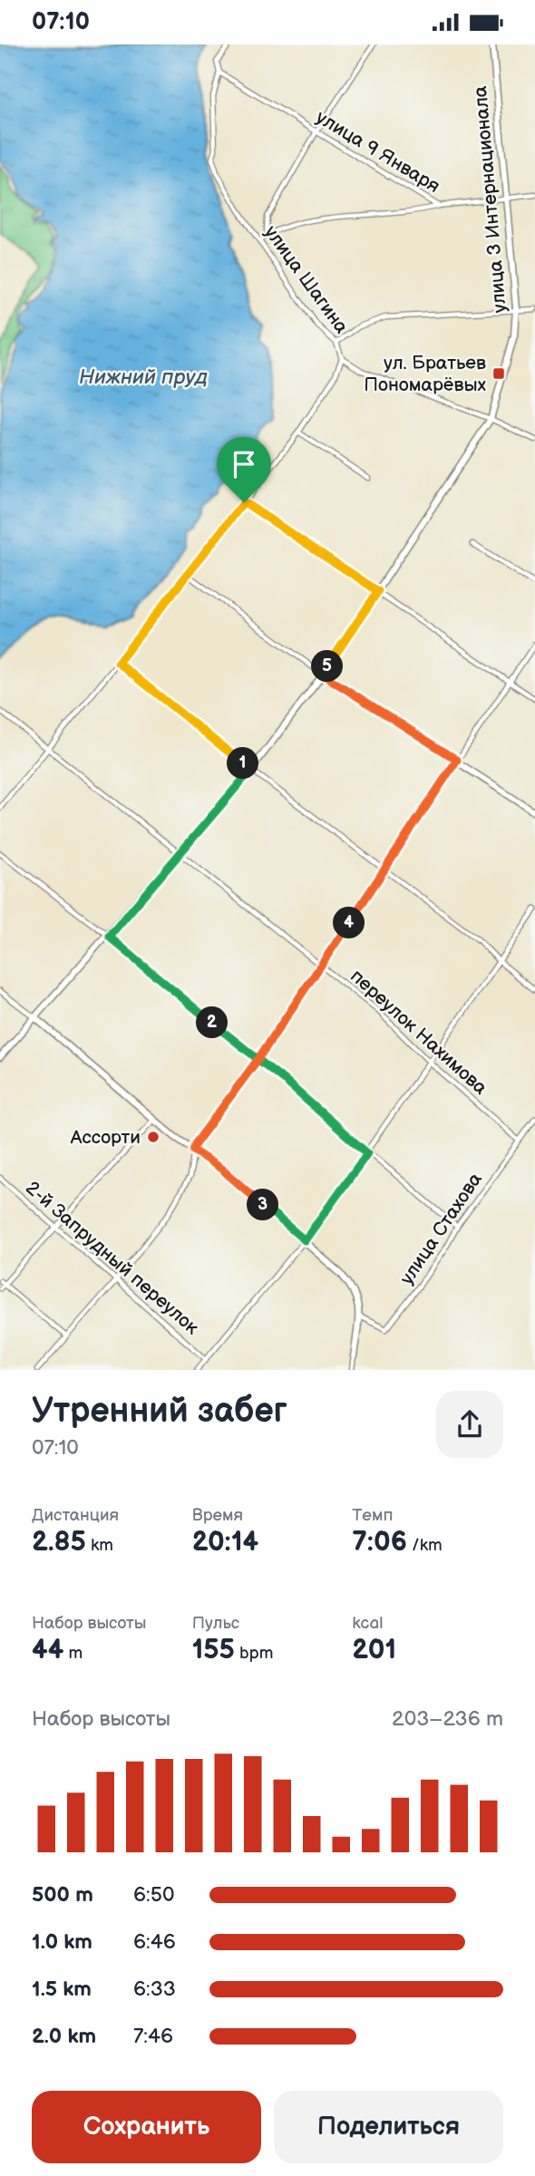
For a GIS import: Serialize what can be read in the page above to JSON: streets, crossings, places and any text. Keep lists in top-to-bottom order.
{
  "streets": {
    "street": [
      "улица 9 Января",
      "улица 3 Интернационала",
      "улица Шагина",
      "переулок Нахимова",
      "улица Стахова",
      "2-й Запрудный переулок"
    ]
  },
  "crossings": [
    ["улица 9 Января", "улица 3 Интернационала"],
    ["улица 9 Января", "улица Шагина"],
    ["улица 3 Интернационала", "переулок Нахимова"],
    ["улица Шагина", "переулок Нахимова"],
    ["переулок Нахимова", "улица Стахова"]
  ],
  "water": ["Нижний пруд"],
  "places": {
    "transit": ["ул. Братьев Пономарёвых"],
    "other": ["Ассорти"]
  },
  "page": {
    "status": "07:10",
    "pins": [
      "5",
      "1",
      "4",
      "2",
      "3"
    ],
    "heading": ["Утренний забег", "07:10"],
    "stats": [
      ["Дистанция", "2.85 km"],
      ["Время", "20:14"],
      ["Темп", "7:06 /km"],
      ["Набор высоты", "44 m"],
      ["Пульс", "155 bpm"],
      ["kcal", "201"]
    ],
    "chart": ["Набор высоты", "203–236 m"],
    "list": [
      {
        "name": "500 m",
        "note": "6:50"
      },
      {
        "name": "1.0 km",
        "note": "6:46"
      },
      {
        "name": "1.5 km",
        "note": "6:33"
      },
      {
        "name": "2.0 km",
        "note": "7:46"
      }
    ],
    "buttons": ["Сохранить", "Поделиться"]
  }
}
